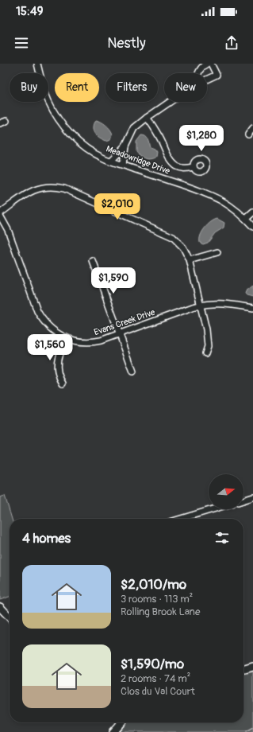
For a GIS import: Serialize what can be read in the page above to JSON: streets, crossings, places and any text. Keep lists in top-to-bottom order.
{
  "streets": {
    "street": ["Meadowridge Drive", "Evans Creek Drive"]
  },
  "north": "right",
  "page": {
    "status": "15:49",
    "header": "Nestly",
    "chip": [
      "Buy",
      "Rent",
      "Filters",
      "New"
    ],
    "price": [
      "$1,280",
      "$2,010",
      "$1,590",
      "$1,560"
    ],
    "heading": "4 homes",
    "list": [
      {
        "name": "$2,010/mo",
        "note": "3 rooms · 113 m² · Rolling Brook Lane"
      },
      {
        "name": "$1,590/mo",
        "note": "2 rooms · 74 m² · Clos du Val Court"
      }
    ]
  }
}
